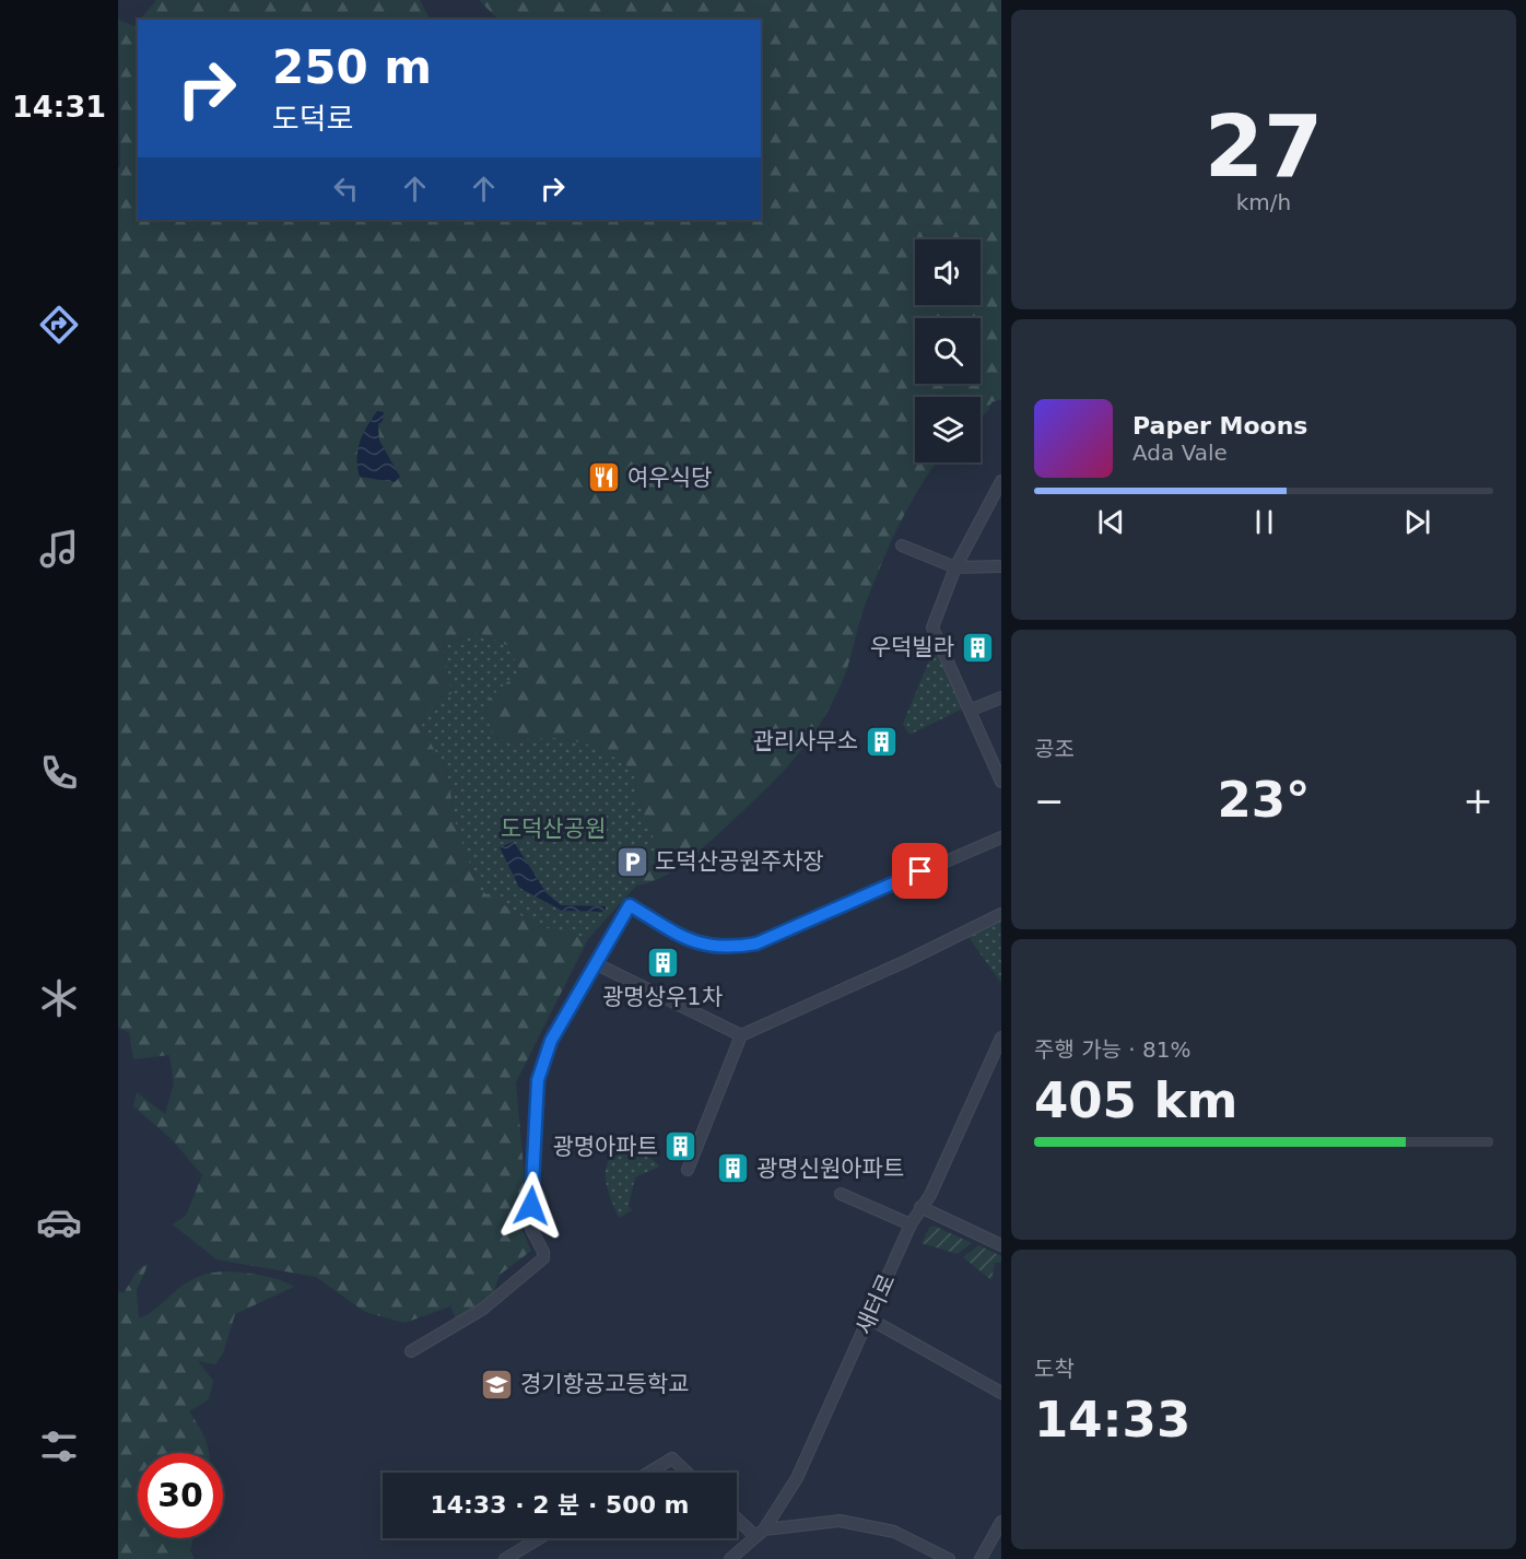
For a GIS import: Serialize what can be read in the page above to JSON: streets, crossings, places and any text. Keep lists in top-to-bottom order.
{
  "streets": {
    "street": ["새터로"]
  },
  "parks": ["도덕산공원"],
  "places": {
    "restaurant": ["여우식당"],
    "building": [
      "우덕빌라",
      "관리사무소",
      "광명상우1차",
      "광명아파트",
      "광명신원아파트"
    ],
    "parking": ["도덕산공원주차장"],
    "school or university": ["경기항공고등학교"]
  },
  "page": {
    "tabs": "14:31",
    "tile": [
      ["27", "km/h"],
      "공조",
      ["주행 가능 · 81%", "405 km"],
      ["도착", "14:33"]
    ],
    "turn": ["250 m", "도덕로"],
    "song": ["Paper Moons", "Ada Vale"],
    "heat": ["−", "23°", "+"],
    "limit": "30",
    "trip": "14:33 · 2 분 · 500 m"
  }
}
